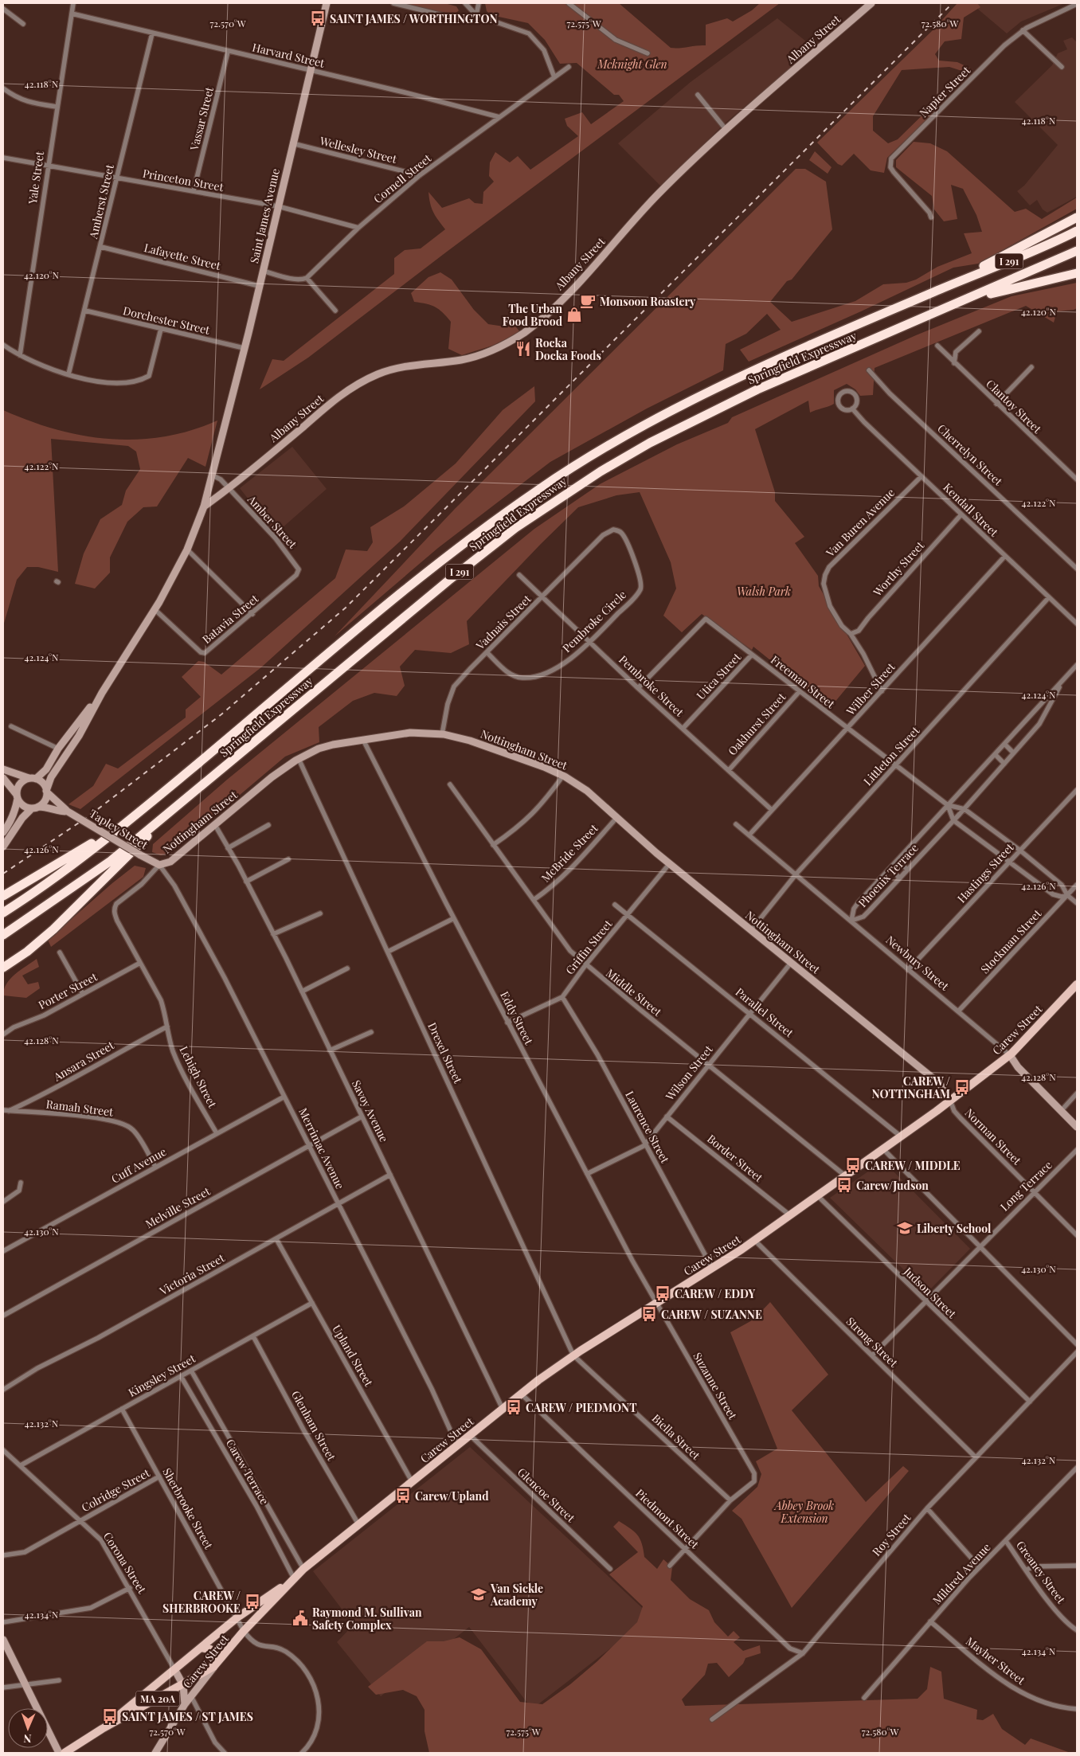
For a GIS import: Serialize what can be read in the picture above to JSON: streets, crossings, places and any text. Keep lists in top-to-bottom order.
{
  "streets": {
    "highway": ["I 291", "Springfield Expressway"],
    "main road": [
      "Albany Street",
      "Saint James Avenue",
      "Nottingham Street",
      "Tapley Street",
      "Newbury Street",
      "Carew Street",
      "MA 20A"
    ],
    "street": [
      "Harvard Street",
      "Napier Street",
      "Vassar Street",
      "Wellesley Street",
      "Yale Street",
      "Cornell Street",
      "Princeton Street",
      "Amherst Street",
      "Lafayette Street",
      "Dorchester Street",
      "Clantoy Street",
      "Cherrelyn Street",
      "Kendall Street",
      "Amber Street",
      "Van Buren Avenue",
      "Worthy Street",
      "Batavia Street",
      "Pembroke Circle",
      "Vadnais Street",
      "Utica Street",
      "Freeman Street",
      "Pembroke Street",
      "Wilber Street",
      "Oakhurst Street",
      "Littleton Street",
      "McBride Street",
      "Hastings Street",
      "Phoenix Terrace",
      "Stockman Street",
      "Griffin Street",
      "Porter Street",
      "Middle Street",
      "Parallel Street",
      "Eddy Street",
      "Drexel Street",
      "Ansara Street",
      "Wilson Street",
      "Lehigh Street",
      "Ramah Street",
      "Savoy Avenue",
      "Laurence Street",
      "Norman Street",
      "Merrimac Avenue",
      "Border Street",
      "Cuff Avenue",
      "Long Terrace",
      "Melville Street",
      "Victoria Street",
      "Judson Street",
      "Strong Street",
      "Upland Street",
      "Kingsley Street",
      "Suzanne Street",
      "Glenham Street",
      "Biella Street",
      "Carew Terrace",
      "Colridge Street",
      "Glencoe Street",
      "Sherbrooke Street",
      "Piedmont Street",
      "Roy Street",
      "Corona Street",
      "Greaney Street",
      "Mildred Avenue",
      "Mayher Street"
    ]
  },
  "crossings": [
    ["Albany Street", "Saint James Avenue"],
    ["Albany Street", "Amber Street"],
    ["Harvard Street", "Vassar Street"],
    ["Harvard Street", "Yale Street"],
    ["Harvard Street", "Cornell Street"],
    ["Harvard Street", "Amherst Street"],
    ["Harvard Street", "Saint James Avenue"],
    ["Vassar Street", "Princeton Street"],
    ["Wellesley Street", "Cornell Street"],
    ["Wellesley Street", "Saint James Avenue"],
    ["Yale Street", "Princeton Street"],
    ["Cornell Street", "Princeton Street"],
    ["Princeton Street", "Amherst Street"],
    ["Princeton Street", "Saint James Avenue"],
    ["Amherst Street", "Lafayette Street"],
    ["Amherst Street", "Dorchester Street"],
    ["Saint James Avenue", "Lafayette Street"],
    ["Saint James Avenue", "Dorchester Street"],
    ["Saint James Avenue", "Amber Street"],
    ["Saint James Avenue", "Batavia Street"],
    ["Kendall Street", "Van Buren Avenue"],
    ["Kendall Street", "Worthy Street"],
    ["Kendall Street", "Wilber Street"],
    ["Kendall Street", "Littleton Street"],
    ["Amber Street", "Batavia Street"],
    ["Van Buren Avenue", "Worthy Street"],
    ["Van Buren Avenue", "Wilber Street"],
    ["Pembroke Circle", "Vadnais Street"],
    ["Pembroke Circle", "Pembroke Street"],
    ["Vadnais Street", "Pembroke Street"],
    ["Vadnais Street", "Nottingham Street"],
    ["Utica Street", "Freeman Street"],
    ["Utica Street", "Pembroke Street"],
    ["Freeman Street", "Pembroke Street"],
    ["Freeman Street", "Wilber Street"],
    ["Freeman Street", "Oakhurst Street"],
    ["Freeman Street", "Littleton Street"],
    ["Freeman Street", "Phoenix Terrace"],
    ["Pembroke Street", "Wilber Street"],
    ["Pembroke Street", "Oakhurst Street"],
    ["Wilber Street", "Newbury Street"],
    ["Nottingham Street", "Littleton Street"],
    ["Nottingham Street", "Tapley Street"],
    ["Nottingham Street", "McBride Street"],
    ["Nottingham Street", "Griffin Street"],
    ["Nottingham Street", "Eddy Street"],
    ["Nottingham Street", "Carew Street"],
    ["Nottingham Street", "Drexel Street"],
    ["Nottingham Street", "Wilson Street"],
    ["Nottingham Street", "Lehigh Street"],
    ["Nottingham Street", "Savoy Avenue"],
    ["Nottingham Street", "Norman Street"],
    ["Nottingham Street", "Merrimac Avenue"],
    ["Littleton Street", "Newbury Street"],
    ["Tapley Street", "Merrimac Avenue"],
    ["McBride Street", "Middle Street"],
    ["Hastings Street", "Newbury Street"],
    ["Phoenix Terrace", "Newbury Street"],
    ["Stockman Street", "Newbury Street"],
    ["Griffin Street", "Middle Street"],
    ["Griffin Street", "Parallel Street"],
    ["Griffin Street", "Eddy Street"],
    ["Griffin Street", "Laurence Street"],
    ["Newbury Street", "Carew Street"],
    ["Porter Street", "Lehigh Street"],
    ["Middle Street", "Carew Street"],
    ["Middle Street", "Wilson Street"],
    ["Parallel Street", "Carew Street"],
    ["Parallel Street", "Wilson Street"],
    ["Eddy Street", "Carew Street"],
    ["Eddy Street", "Wilson Street"],
    ["Eddy Street", "Suzanne Street"],
    ["Carew Street", "Drexel Street"],
    ["Carew Street", "Savoy Avenue"],
    ["Carew Street", "Laurence Street"],
    ["Carew Street", "Norman Street"],
    ["Carew Street", "Merrimac Avenue"],
    ["Carew Street", "Border Street"],
    ["Carew Street", "Judson Street"],
    ["Carew Street", "Strong Street"],
    ["Carew Street", "Upland Street"],
    ["Carew Street", "Suzanne Street"],
    ["Carew Street", "Glenham Street"],
    ["Carew Street", "Biella Street"],
    ["Carew Street", "Carew Terrace"],
    ["Carew Street", "Glencoe Street"],
    ["Carew Street", "Sherbrooke Street"],
    ["Carew Street", "Piedmont Street"],
    ["Carew Street", "Corona Street"],
    ["Carew Street", "MA 20A"],
    ["Drexel Street", "Biella Street"],
    ["Ansara Street", "Lehigh Street"],
    ["Ansara Street", "Ramah Street"],
    ["Wilson Street", "Laurence Street"],
    ["Wilson Street", "Border Street"],
    ["Lehigh Street", "Cuff Avenue"],
    ["Ramah Street", "Cuff Avenue"],
    ["Savoy Avenue", "Melville Street"],
    ["Savoy Avenue", "Victoria Street"],
    ["Norman Street", "Long Terrace"],
    ["Merrimac Avenue", "Cuff Avenue"],
    ["Merrimac Avenue", "Melville Street"],
    ["Merrimac Avenue", "Victoria Street"],
    ["Long Terrace", "Judson Street"],
    ["Long Terrace", "Strong Street"],
    ["Victoria Street", "Upland Street"],
    ["Judson Street", "Roy Street"],
    ["Strong Street", "Roy Street"],
    ["Upland Street", "Kingsley Street"],
    ["Kingsley Street", "Glenham Street"],
    ["Kingsley Street", "Carew Terrace"],
    ["Kingsley Street", "Sherbrooke Street"],
    ["Kingsley Street", "Corona Street"],
    ["Suzanne Street", "Biella Street"],
    ["Colridge Street", "Sherbrooke Street"],
    ["Colridge Street", "Corona Street"],
    ["Piedmont Street", "Roy Street"],
    ["Corona Street", "MA 20A"],
    ["Greaney Street", "Mildred Avenue"],
    ["Mildred Avenue", "Mayher Street"]
  ],
  "parks": ["Mcknight Glen", "Walsh Park", "Abbey Brook Extension"],
  "places": {
    "bus stop": [
      "SAINT JAMES / WORTHINGTON",
      "CAREW / NOTTINGHAM",
      "CAREW / MIDDLE",
      "Carew/Judson",
      "CAREW / EDDY",
      "CAREW / SUZANNE",
      "CAREW / PIEDMONT",
      "Carew/Upland",
      "CAREW / SHERBROOKE",
      "SAINT JAMES / ST JAMES"
    ],
    "cafe": ["Monsoon Roastery"],
    "shop": ["The Urban Food Brood"],
    "restaurant": ["Rocka Docka Foods"],
    "school or university": ["Liberty School", "Van Sickle Academy"],
    "public building": ["Raymond M. Sullivan Safety Complex"]
  },
  "north": "bottom",
  "coordinates": [
    "72.570°W",
    "72.575°W",
    "72.580°W",
    "42.118°N",
    "42.120°N",
    "42.122°N",
    "42.124°N",
    "42.126°N",
    "42.128°N",
    "42.130°N",
    "42.132°N",
    "42.134°N"
  ]
}
